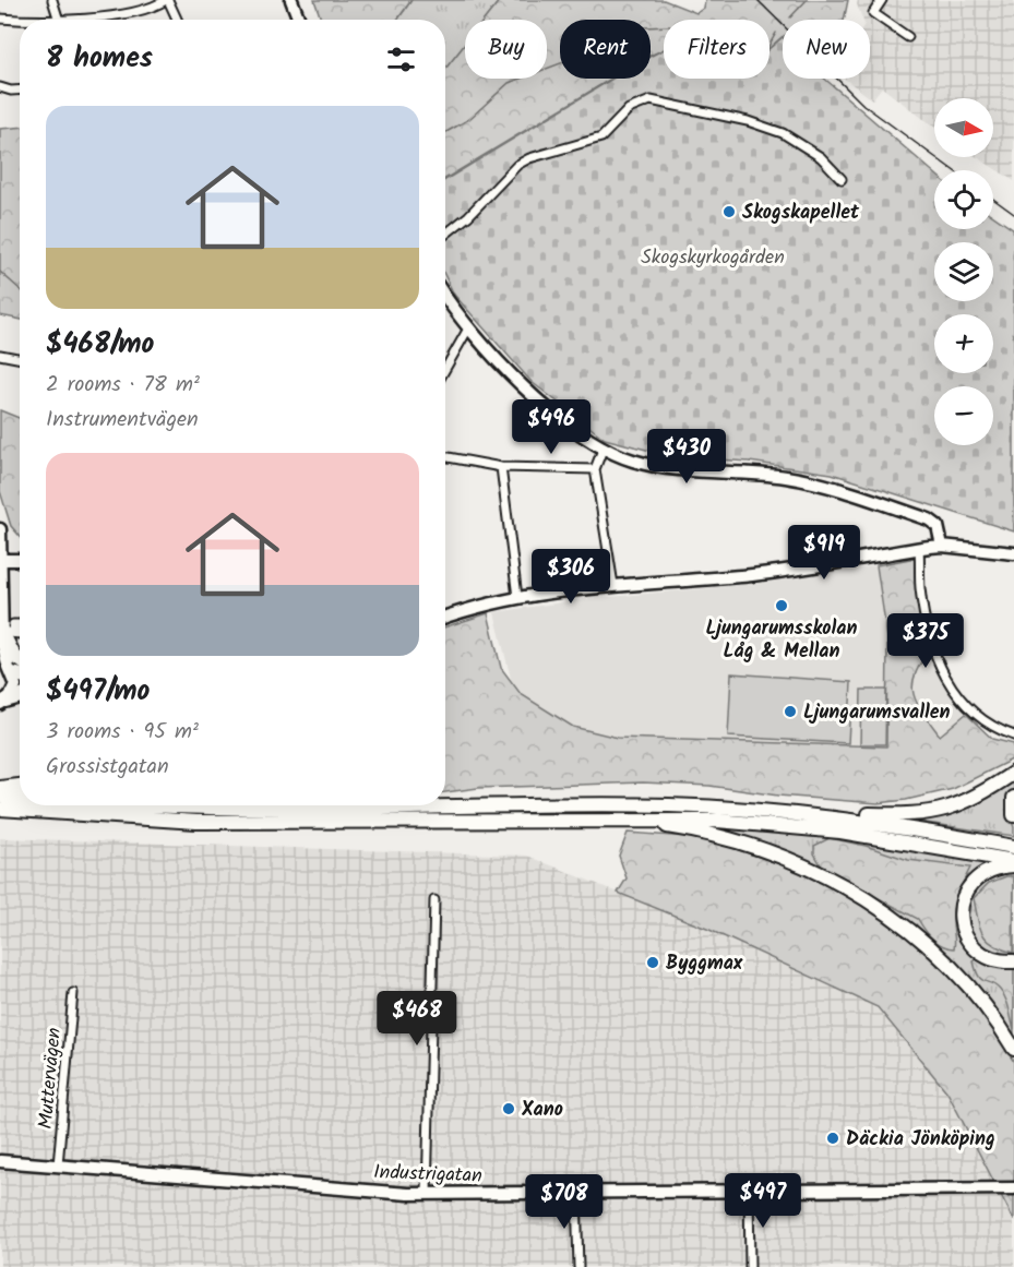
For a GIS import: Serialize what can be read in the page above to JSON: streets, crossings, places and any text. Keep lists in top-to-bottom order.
{
  "streets": {
    "street": ["Muttervägen", "Industrigatan"]
  },
  "crossings": [
    ["Muttervägen", "Industrigatan"]
  ],
  "parks": ["Skogskyrkogården"],
  "places": [
    "Skogskapellet",
    "Ljungarumsskolan Låg & Mellan",
    "Ljungarumsvallen",
    "Byggmax",
    "Xano",
    "Däckia Jönköping"
  ],
  "north": "right",
  "page": {
    "chip": [
      "Buy",
      "Rent",
      "Filters",
      "New"
    ],
    "heading": "8 homes",
    "map_buttons": ["+", "−"],
    "list": [
      {
        "name": "$468/mo",
        "note": "2 rooms · 78 m² · Instrumentvägen"
      },
      {
        "name": "$497/mo",
        "note": "3 rooms · 95 m² · Grossistgatan"
      }
    ],
    "price": [
      "$496",
      "$430",
      "$919",
      "$306",
      "$375",
      "$468",
      "$497",
      "$708"
    ]
  }
}
